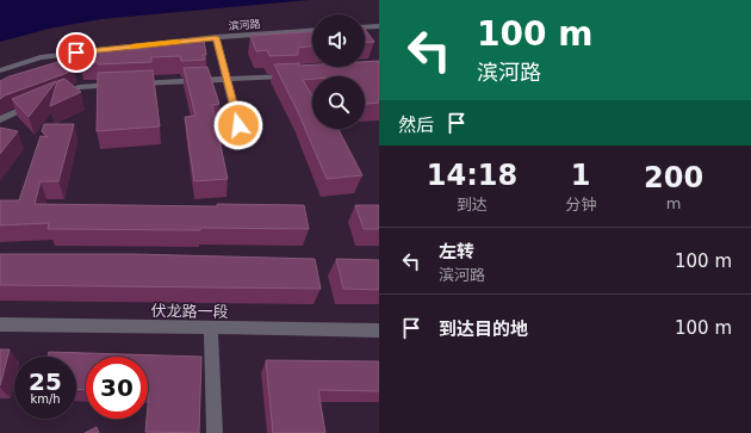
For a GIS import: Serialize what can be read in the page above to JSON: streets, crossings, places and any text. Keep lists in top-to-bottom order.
{
  "streets": {
    "street": ["滨河路", "伏龙路一段"]
  },
  "page": {
    "turn": ["100 m", "滨河路"],
    "then": "然后",
    "eta": [
      "14:18",
      "到达",
      "1",
      "分钟",
      "200",
      "m"
    ],
    "list": [
      {
        "name": "左转",
        "note": "滨河路",
        "value": "100 m"
      },
      {
        "name": "到达目的地",
        "value": "100 m"
      }
    ],
    "speed": "25 km/h",
    "limit": "30"
  }
}
